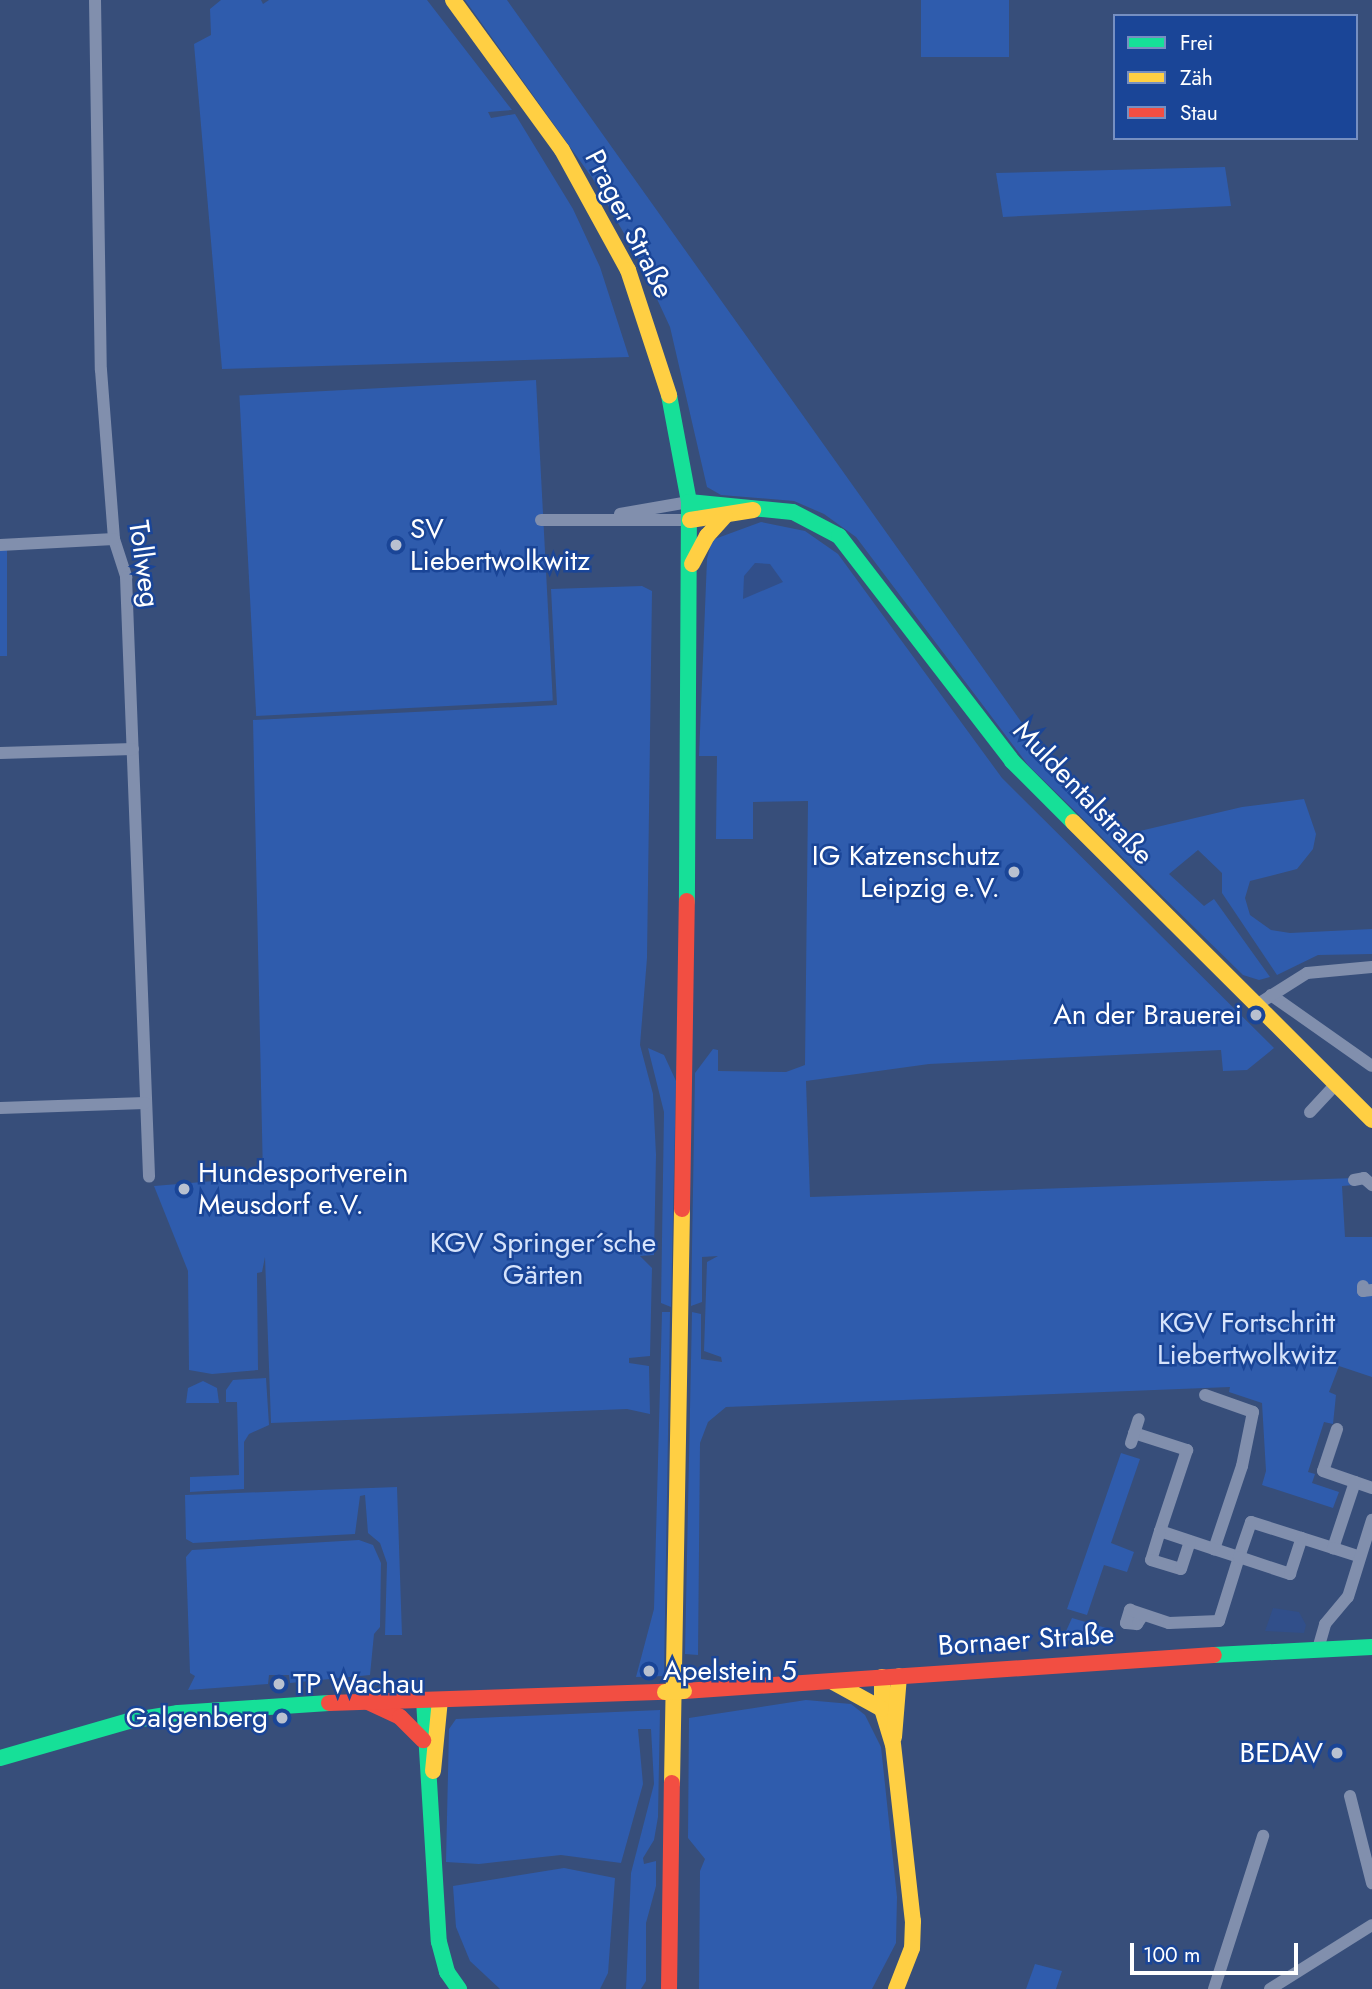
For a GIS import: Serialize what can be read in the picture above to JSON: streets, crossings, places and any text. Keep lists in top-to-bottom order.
{
  "streets": {
    "main road": ["Prager Straße", "Muldentalstraße", "Bornaer Straße"],
    "street": ["Tollweg"]
  },
  "crossings": [
    ["Prager Straße", "Muldentalstraße"]
  ],
  "parks": ["KGV Springer´sche Gärten", "KGV Fortschritt Liebertwolkwitz"],
  "places": [
    "SV Liebertwolkwitz",
    "IG Katzenschutz Leipzig e.V.",
    "An der Brauerei",
    "Hundesportverein Meusdorf e.V.",
    "Apelstein 5",
    "TP Wachau",
    "Galgenberg",
    "BEDAV"
  ],
  "legend": ["Frei", "Zäh", "Stau"],
  "scale_bar": "100 m"
}
